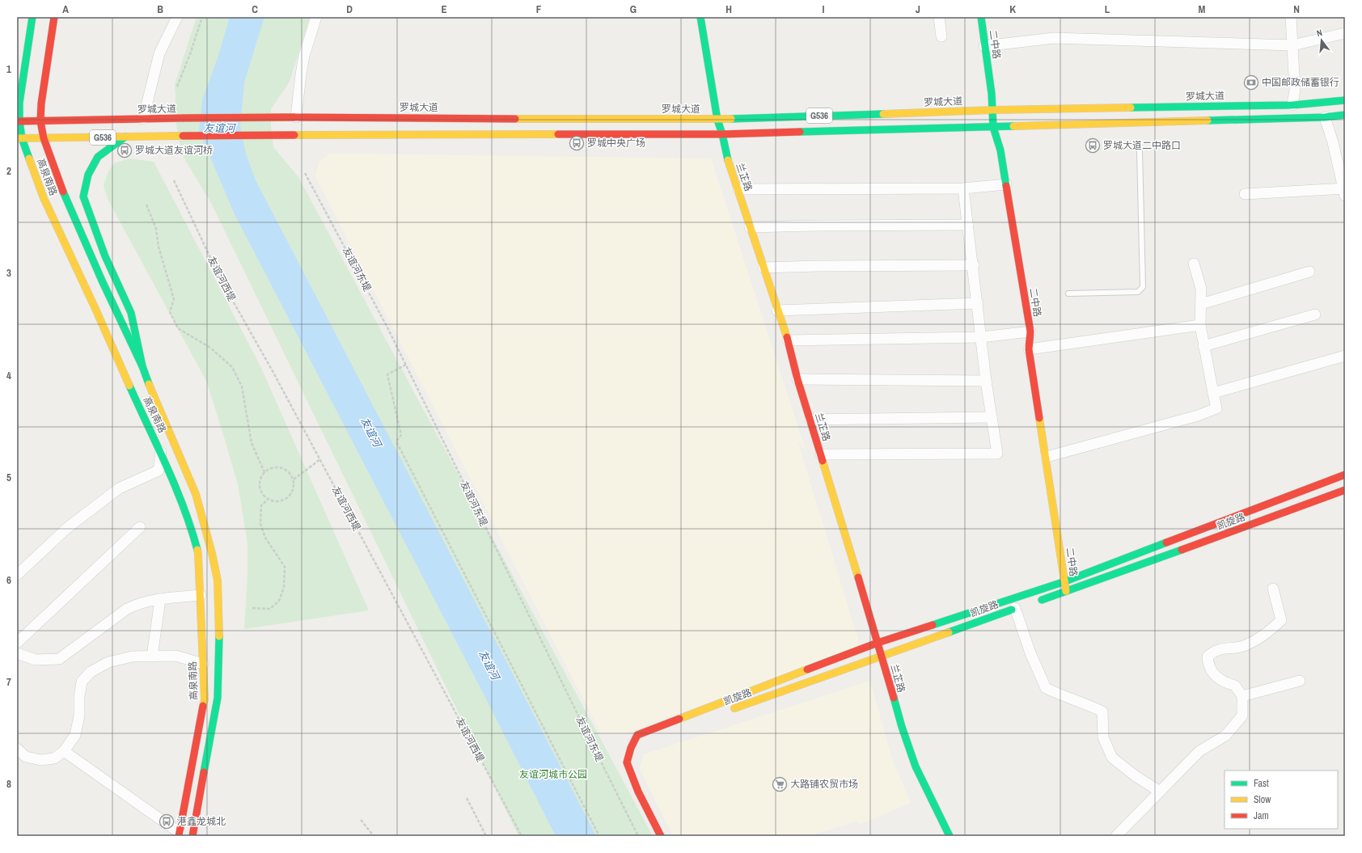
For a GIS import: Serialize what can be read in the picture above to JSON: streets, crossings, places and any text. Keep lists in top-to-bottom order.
{
  "streets": {
    "main road": [
      "二中路",
      "罗城大道",
      "G536",
      "高泉南路",
      "兰芷路",
      "凯旋路"
    ],
    "path": ["友谊河东堤", "友谊河西堤"]
  },
  "crossings": [
    ["二中路", "罗城大道"],
    ["二中路", "G536"],
    ["二中路", "凯旋路"],
    ["罗城大道", "高泉南路"],
    ["罗城大道", "兰芷路"],
    ["G536", "高泉南路"],
    ["G536", "兰芷路"],
    ["兰芷路", "凯旋路"]
  ],
  "water": ["友谊河"],
  "parks": ["友谊河城市公园"],
  "places": {
    "bank": ["中国邮政储蓄银行"],
    "bus stop": [
      "罗城中央广场",
      "罗城大道二中路口",
      "罗城大道友谊河桥",
      "港鑫龙城北"
    ],
    "supermarket": ["大路铺农贸市场"]
  },
  "legend": ["Fast", "Slow", "Jam"],
  "north": "top",
  "grid": {
    "columns": [
      "A",
      "B",
      "C",
      "D",
      "E",
      "F",
      "G",
      "H",
      "I",
      "J",
      "K",
      "L",
      "M",
      "N"
    ],
    "rows": [
      "1",
      "2",
      "3",
      "4",
      "5",
      "6",
      "7",
      "8"
    ]
  }
}
